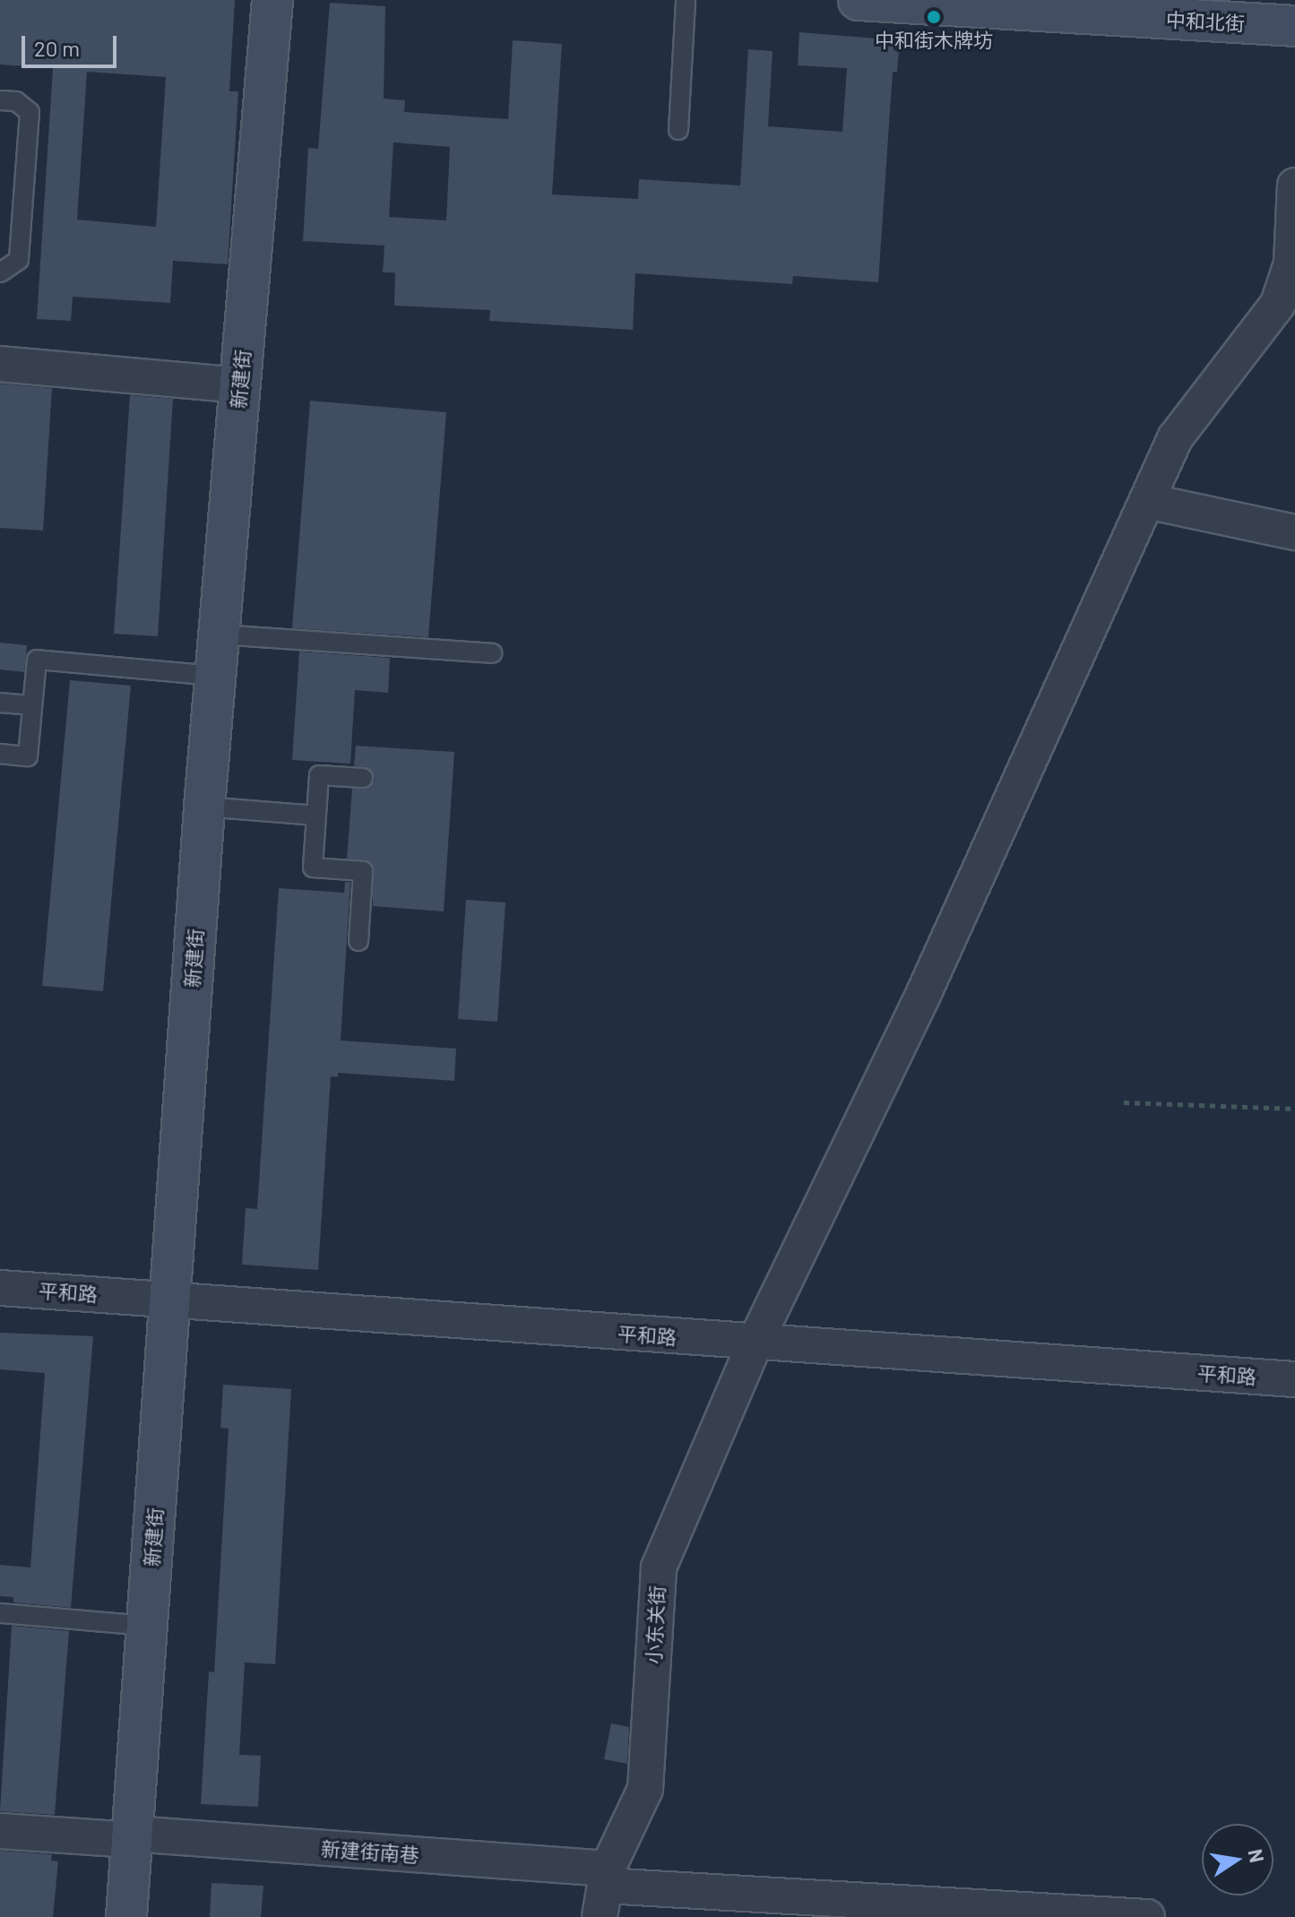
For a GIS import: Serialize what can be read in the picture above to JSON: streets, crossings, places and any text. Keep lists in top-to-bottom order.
{
  "streets": {
    "street": [
      "中和北街",
      "新建街",
      "平和路",
      "小东关街",
      "新建街南巷"
    ]
  },
  "crossings": [
    ["新建街", "平和路"],
    ["新建街", "新建街南巷"],
    ["平和路", "小东关街"],
    ["小东关街", "新建街南巷"]
  ],
  "places": ["中和街木牌坊"],
  "scale_bar": "20 m",
  "north": "right"
}
